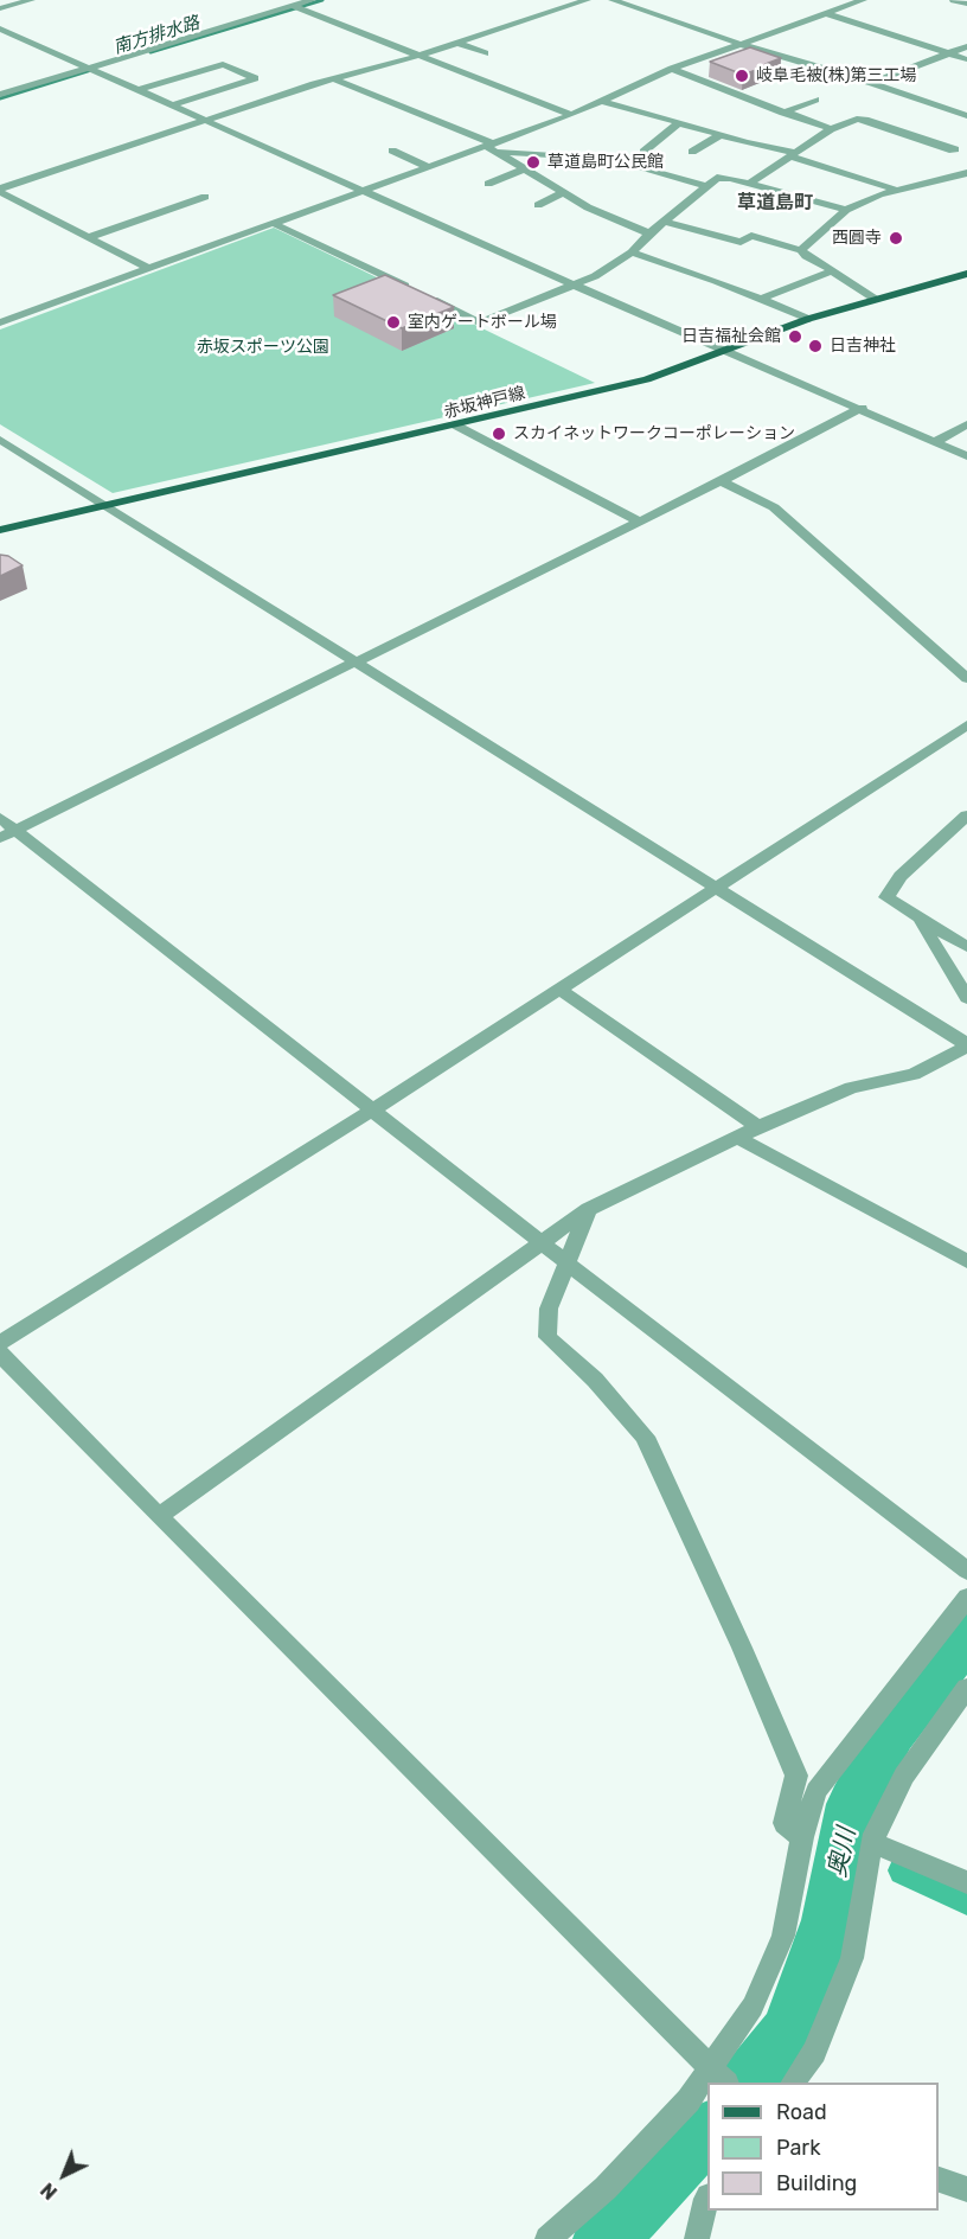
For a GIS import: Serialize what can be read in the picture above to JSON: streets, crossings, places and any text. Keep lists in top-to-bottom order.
{
  "streets": {
    "main road": ["赤坂神戸線"]
  },
  "districts": ["草道島町"],
  "water": ["南方排水路", "奥川"],
  "parks": ["赤坂スポーツ公園"],
  "places": [
    "岐阜毛被(株)第三工場",
    "草道島町公民館",
    "西圓寺",
    "室内ゲートボール場",
    "日吉福祉会館",
    "日吉神社",
    "スカイネットワークコーポレーション"
  ],
  "legend": ["Road", "Park", "Building"],
  "north": "bottom left"
}
